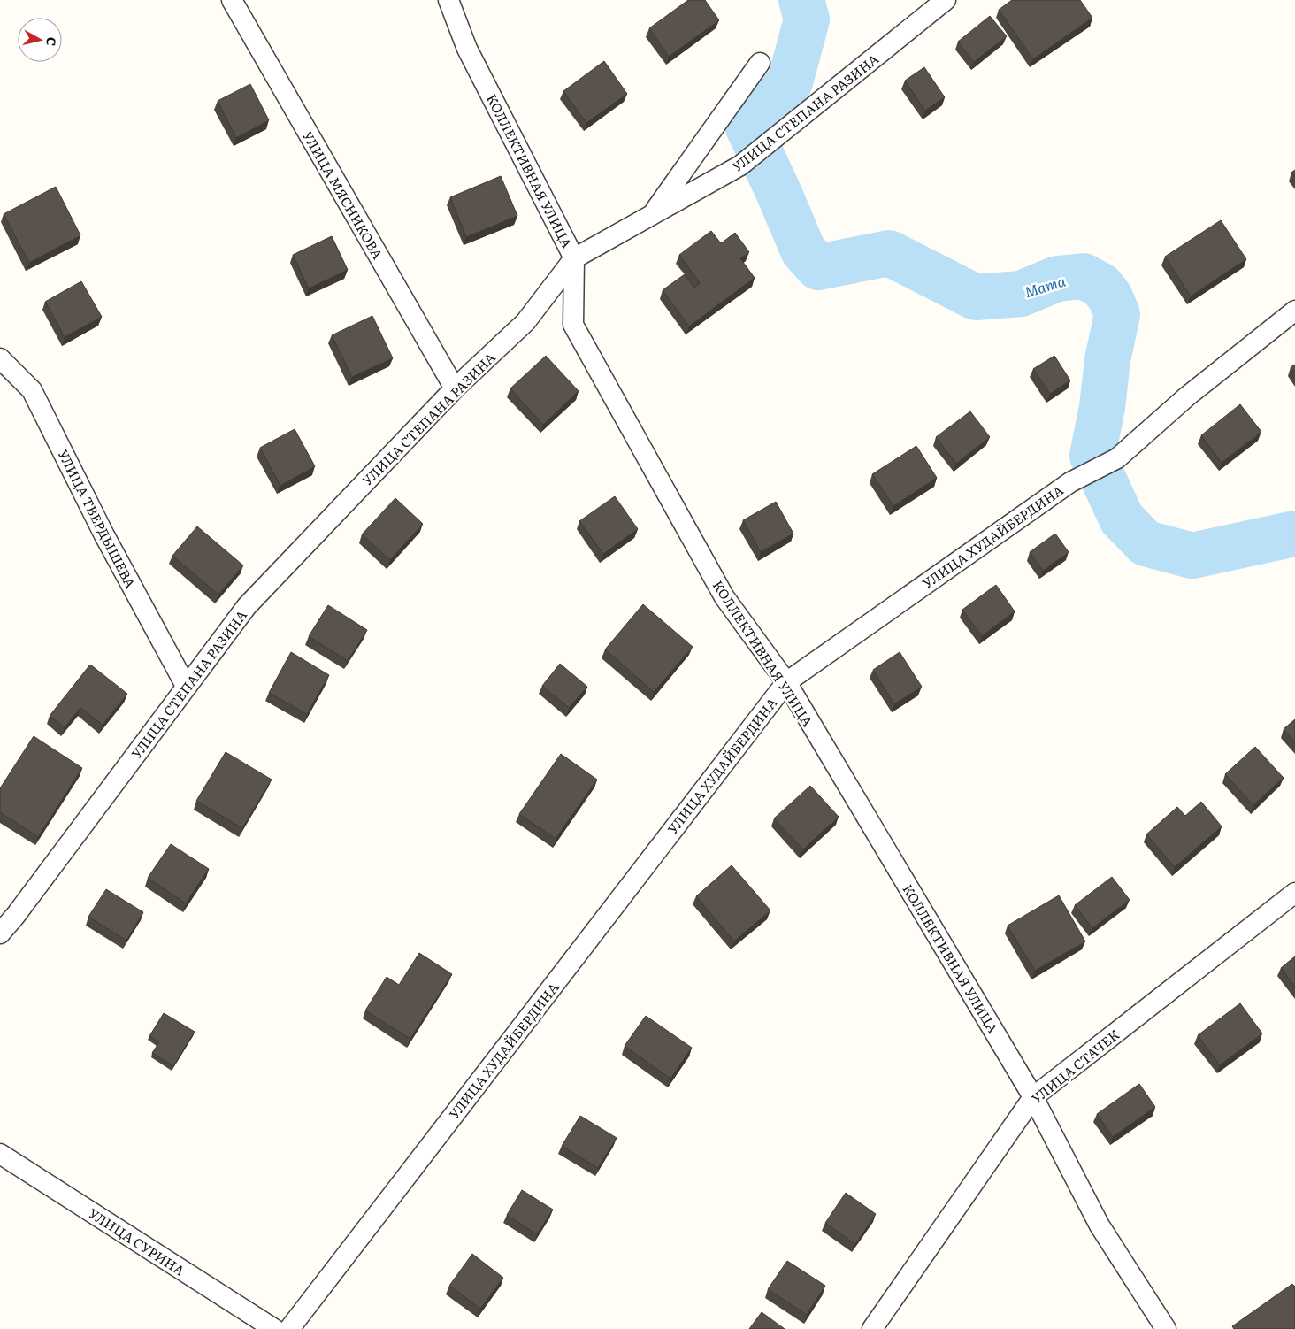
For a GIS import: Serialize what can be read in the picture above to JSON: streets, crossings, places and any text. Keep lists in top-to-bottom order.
{
  "streets": {
    "street": [
      "УЛИЦА СТЕПАНА РАЗИНА",
      "КОЛЛЕКТИВНАЯ УЛИЦА",
      "УЛИЦА МЯСНИКОВА",
      "УЛИЦА ТВЕРДЫШЕВА",
      "УЛИЦА ХУДАЙБЕРДИНА",
      "УЛИЦА СТАЧЕК",
      "УЛИЦА СУРИНА"
    ]
  },
  "crossings": [
    ["УЛИЦА СТЕПАНА РАЗИНА", "КОЛЛЕКТИВНАЯ УЛИЦА"],
    ["УЛИЦА СТЕПАНА РАЗИНА", "УЛИЦА МЯСНИКОВА"],
    ["УЛИЦА СТЕПАНА РАЗИНА", "УЛИЦА ТВЕРДЫШЕВА"],
    ["КОЛЛЕКТИВНАЯ УЛИЦА", "УЛИЦА ХУДАЙБЕРДИНА"],
    ["КОЛЛЕКТИВНАЯ УЛИЦА", "УЛИЦА СТАЧЕК"]
  ],
  "water": ["Мата"],
  "north": "right"
}
